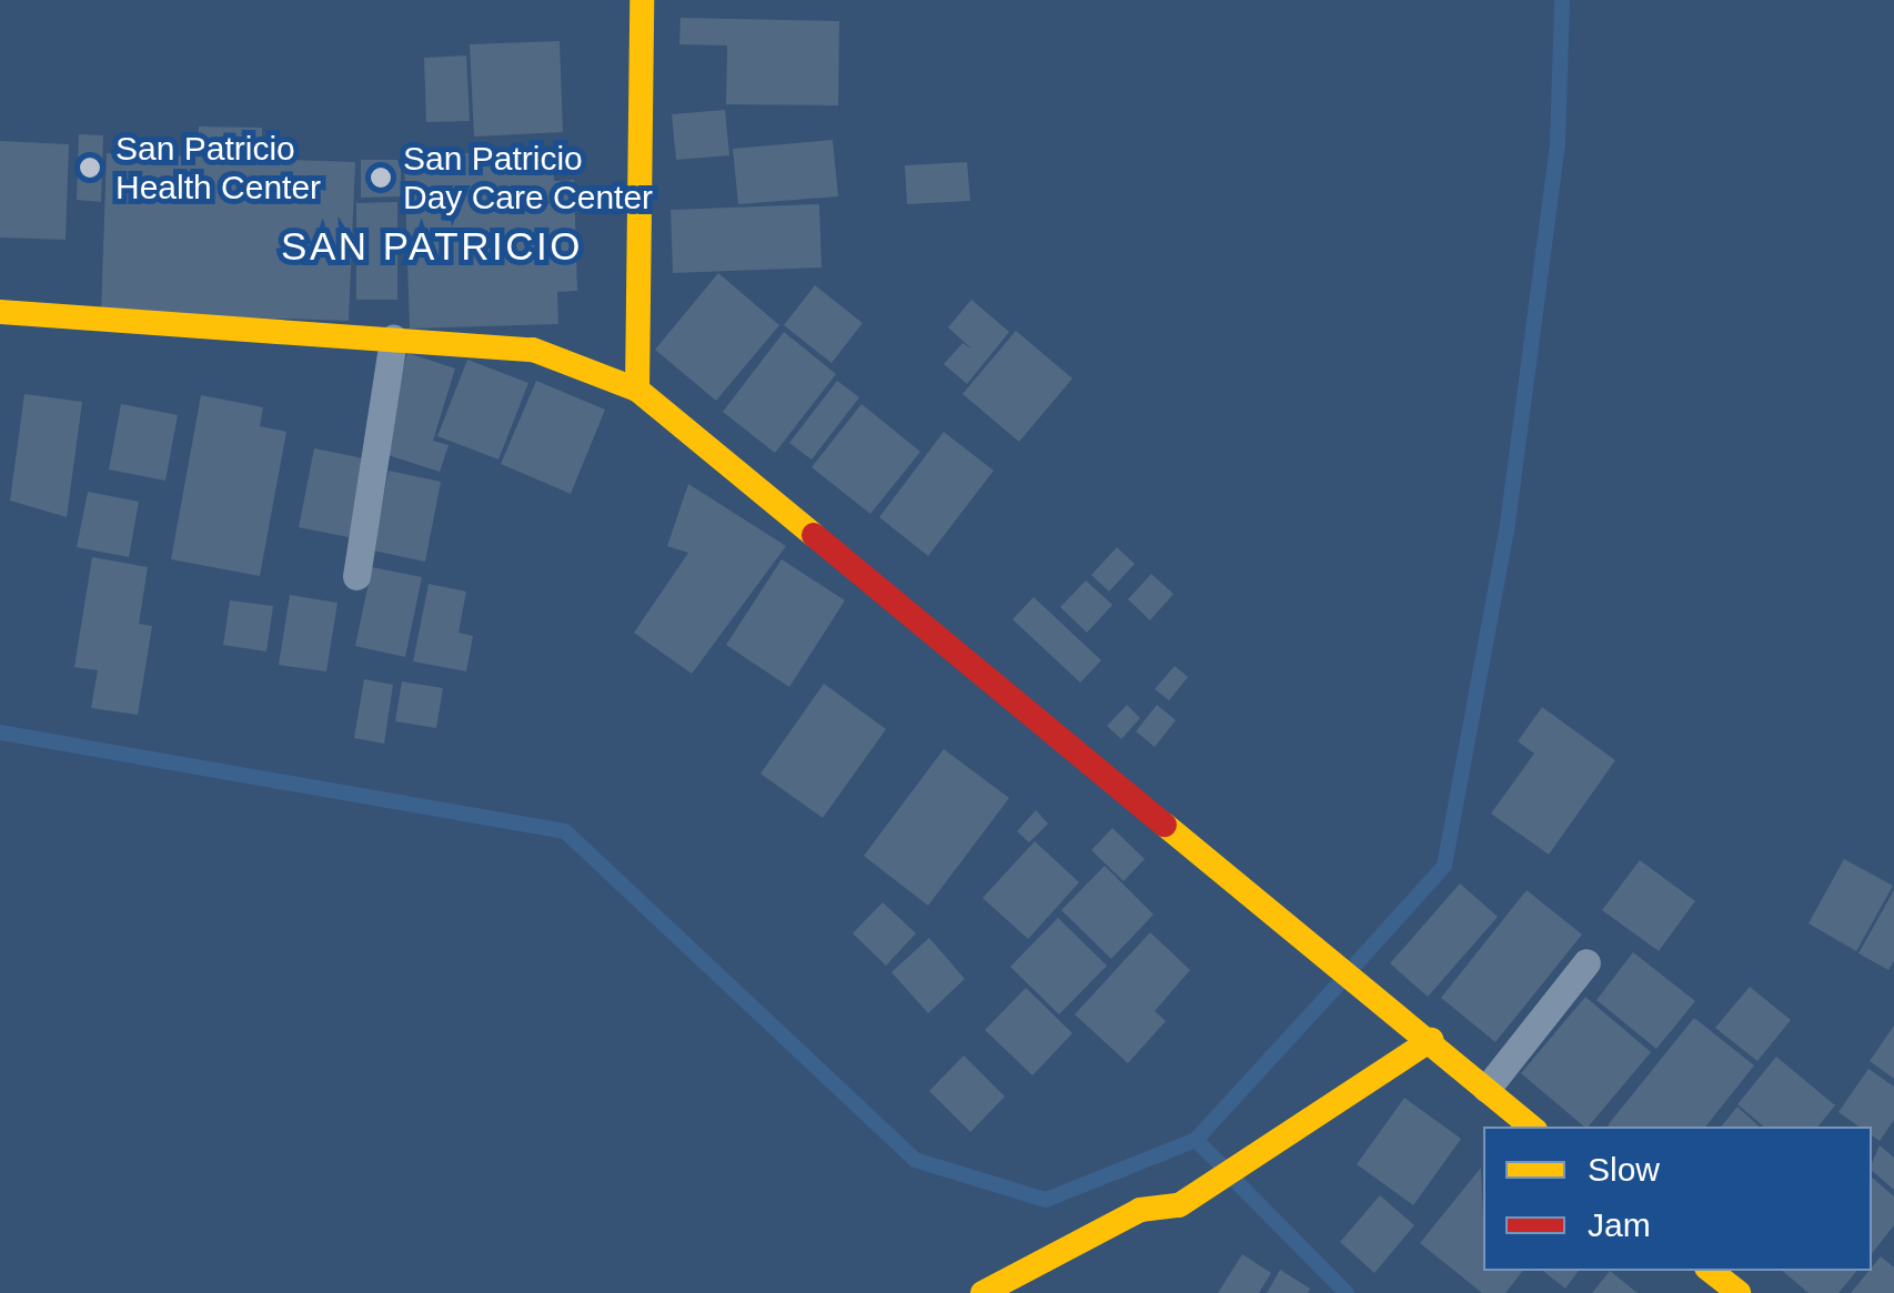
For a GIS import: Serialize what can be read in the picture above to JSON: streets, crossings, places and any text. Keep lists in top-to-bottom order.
{
  "districts": ["SAN PATRICIO"],
  "places": ["San Patricio Health Center", "San Patricio Day Care Center"],
  "legend": ["Slow", "Jam"]
}
